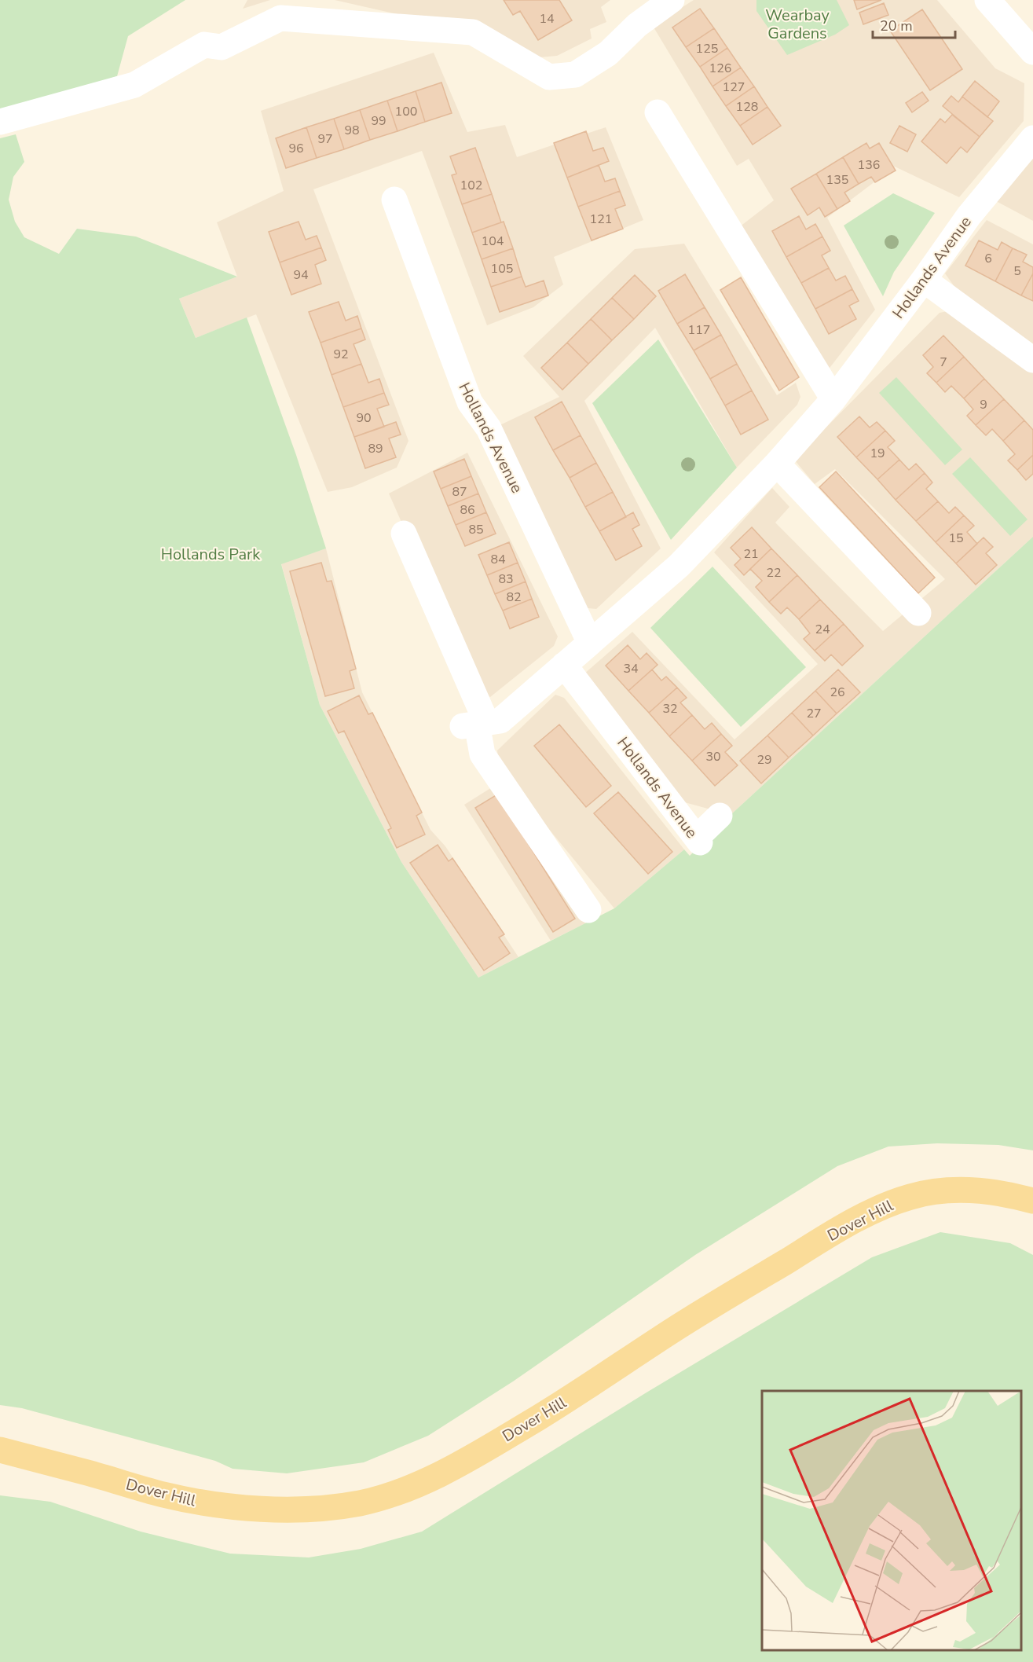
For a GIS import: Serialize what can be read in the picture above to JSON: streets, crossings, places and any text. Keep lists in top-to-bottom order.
{
  "streets": {
    "main road": ["Dover Hill"],
    "street": ["Hollands Avenue"]
  },
  "parks": ["Wearbay Gardens", "Hollands Park"],
  "house_numbers": [
    "14",
    "125",
    "126",
    "127",
    "128",
    "100",
    "99",
    "98",
    "97",
    "96",
    "136",
    "135",
    "102",
    "121",
    "104",
    "6",
    "105",
    "5",
    "94",
    "117",
    "92",
    "7",
    "9",
    "90",
    "89",
    "19",
    "87",
    "86",
    "85",
    "15",
    "21",
    "84",
    "22",
    "83",
    "82",
    "24",
    "34",
    "26",
    "32",
    "27",
    "30",
    "29"
  ],
  "scale_bar": "20 m"
}
